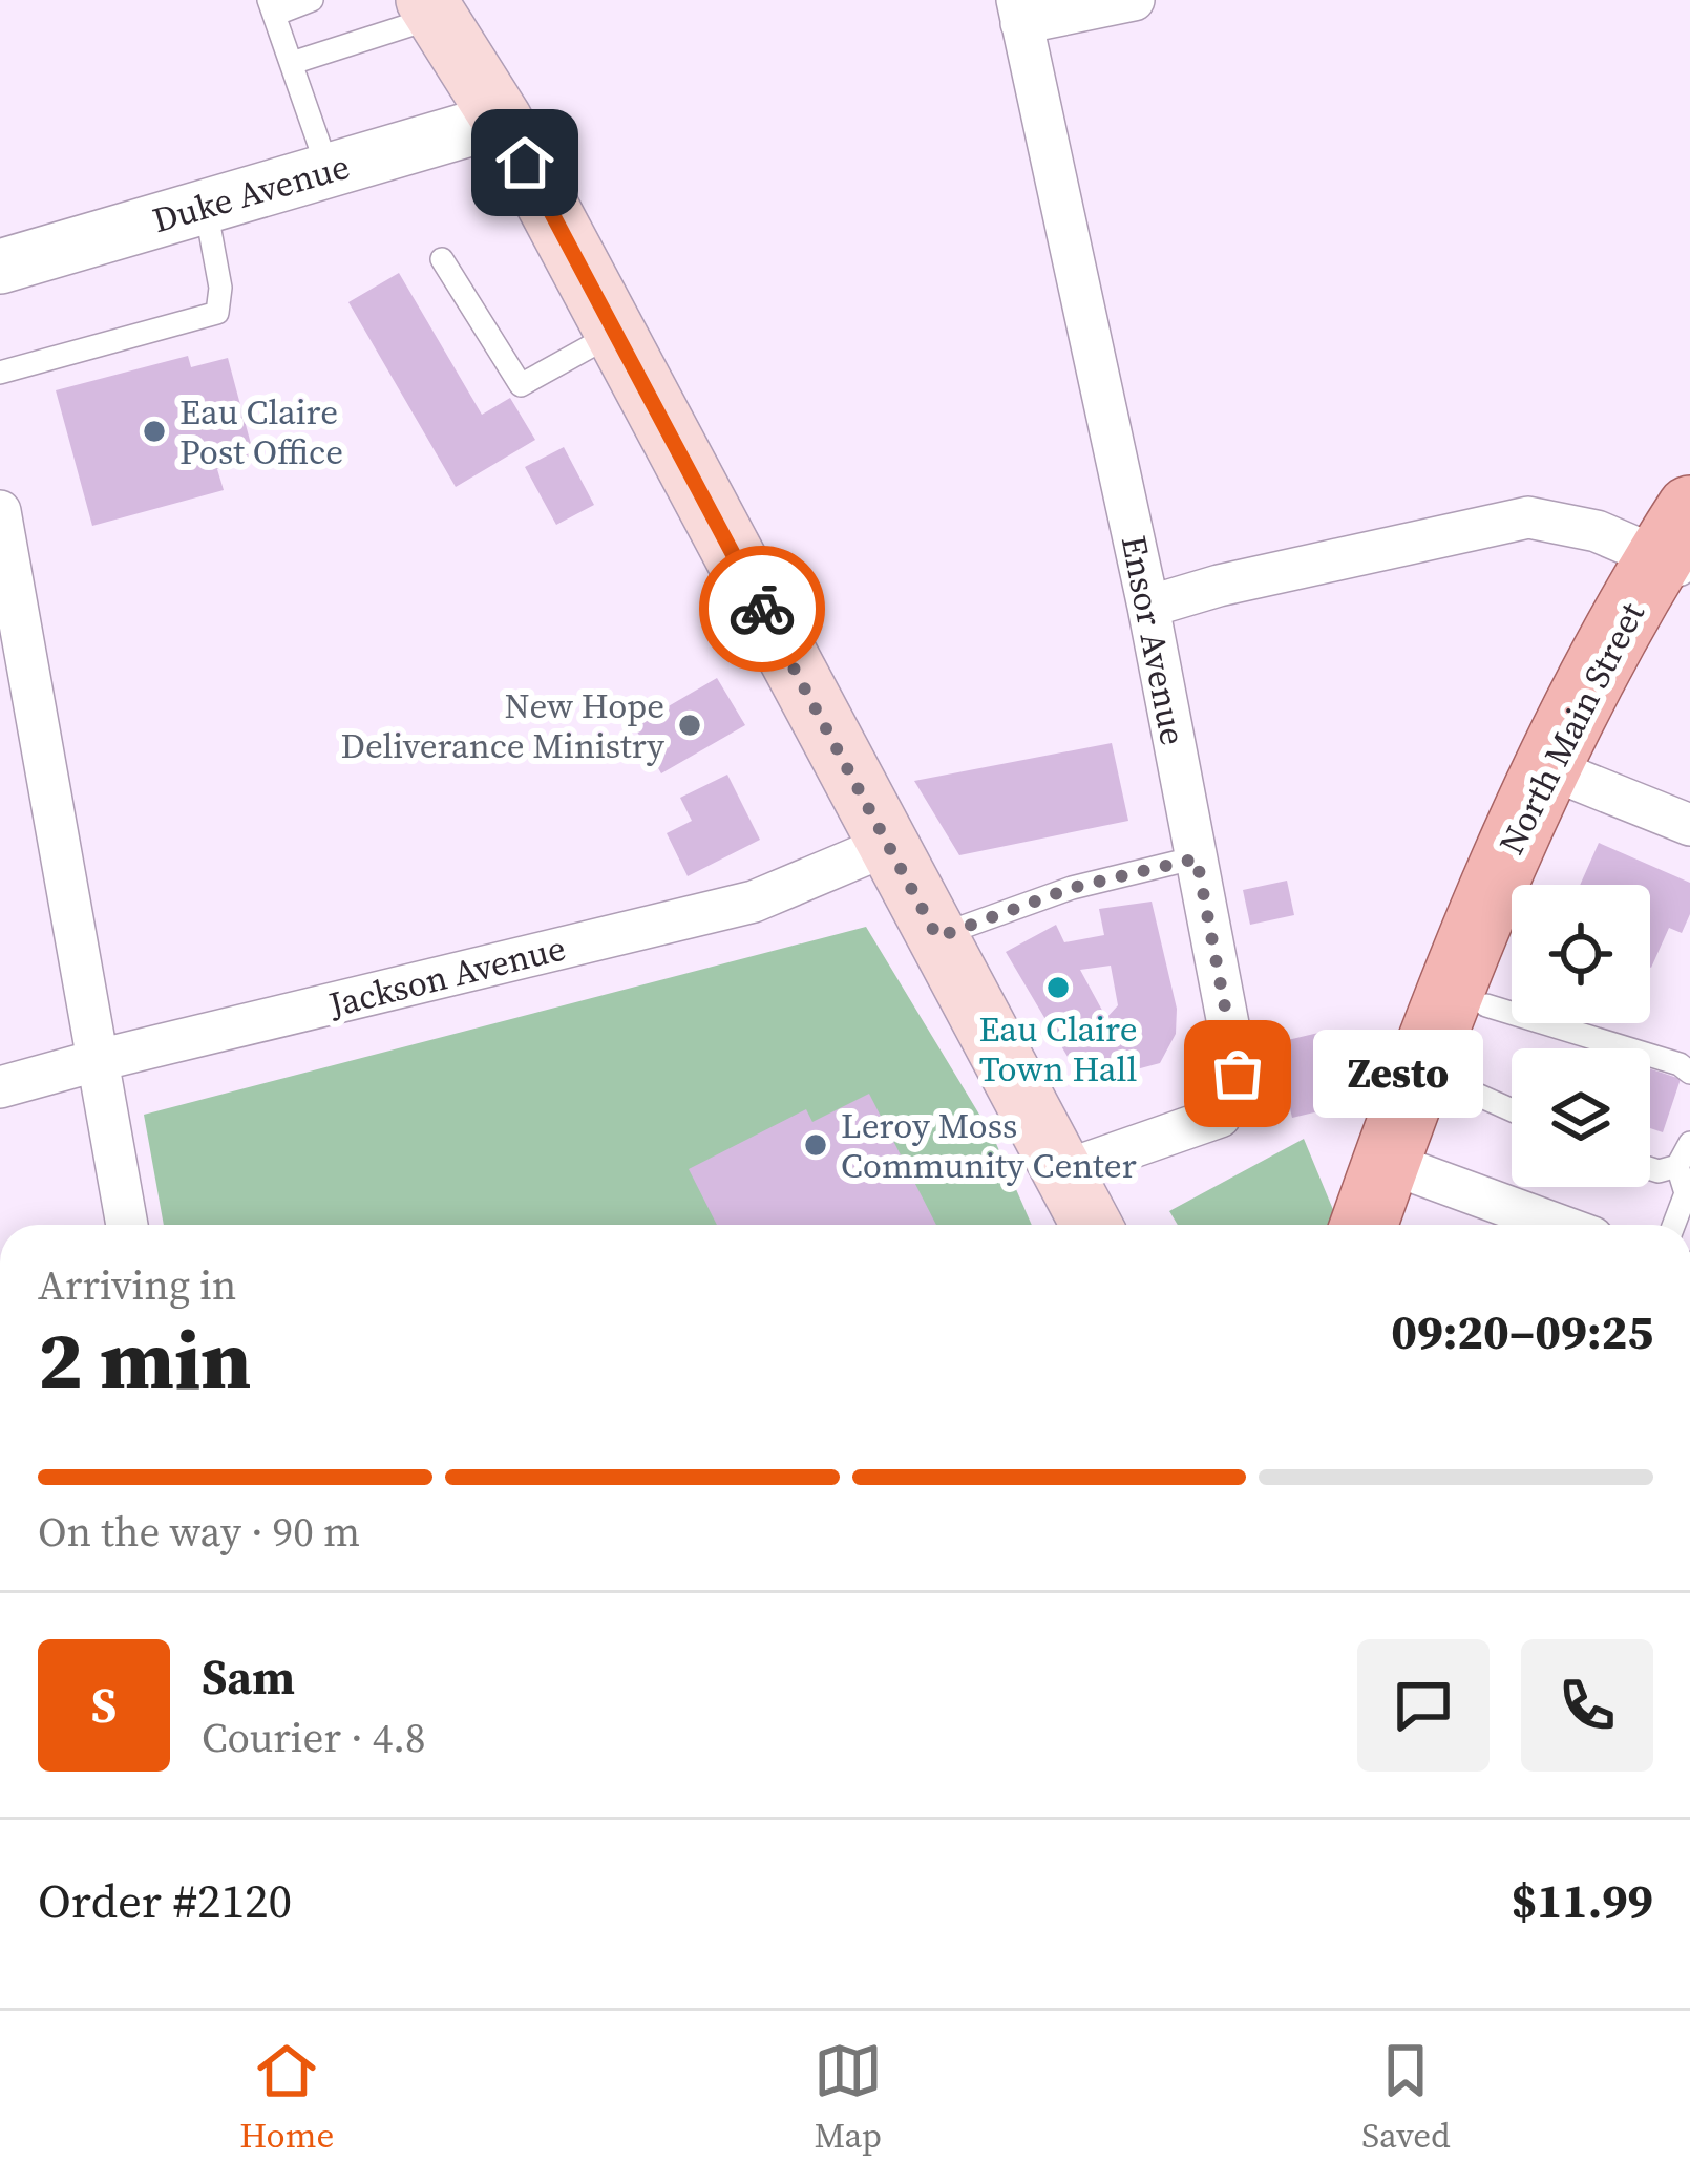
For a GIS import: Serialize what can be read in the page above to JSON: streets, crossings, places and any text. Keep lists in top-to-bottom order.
{
  "streets": {
    "main road": ["North Main Street"],
    "street": ["Duke Avenue", "Ensor Avenue", "Jackson Avenue"]
  },
  "places": [
    "Eau Claire Post Office",
    "New Hope Deliverance Ministry",
    "Eau Claire Town Hall",
    "Zesto",
    "Leroy Moss Community Center"
  ],
  "page": {
    "bubble": "Zesto",
    "heading": ["2 min", "Arriving in", "09:20–09:25"],
    "panel": [
      "Sam",
      "Courier · 4.8",
      "Order #2120",
      "$11.99"
    ],
    "bar": "On the way · 90 m",
    "round": "S",
    "tabs": ["Home", "Map", "Saved"]
  }
}
